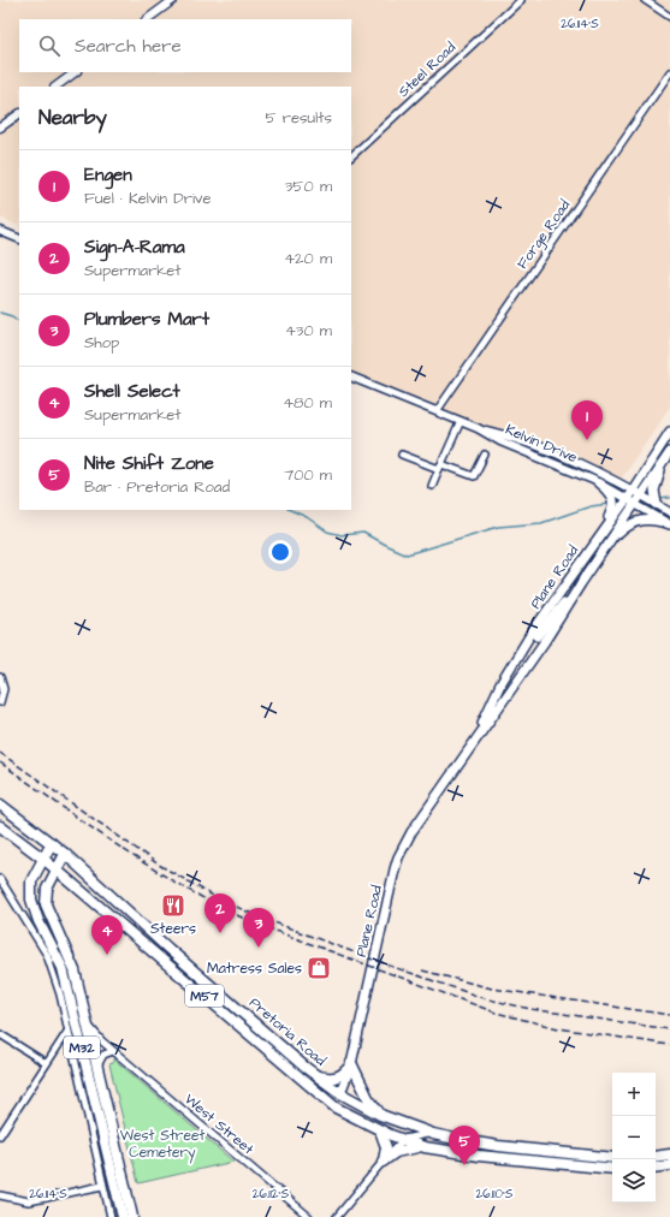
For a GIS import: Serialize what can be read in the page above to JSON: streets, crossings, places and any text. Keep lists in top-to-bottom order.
{
  "streets": {
    "main road": [
      "Plane Road",
      "M57",
      "Pretoria Road",
      "M32"
    ],
    "street": [
      "Steel Road",
      "Forge Road",
      "Kelvin Drive",
      "West Street"
    ]
  },
  "crossings": [
    ["Forge Road", "Kelvin Drive"],
    ["Kelvin Drive", "Plane Road"],
    ["Plane Road", "Pretoria Road"],
    ["Pretoria Road", "M32"],
    ["M32", "West Street"]
  ],
  "parks": ["West Street Cemetery"],
  "places": {
    "restaurant": ["Steers"],
    "shop": ["Matress Sales"]
  },
  "page": {
    "search": "Search here",
    "heading": ["Nearby", "5 results"],
    "list": [
      {
        "mark": "1",
        "name": "Engen",
        "note": "Fuel · Kelvin Drive",
        "value": "350 m"
      },
      {
        "mark": "2",
        "name": "Sign-A-Rama",
        "note": "Supermarket",
        "value": "420 m"
      },
      {
        "mark": "3",
        "name": "Plumbers Mart",
        "note": "Shop",
        "value": "430 m"
      },
      {
        "mark": "4",
        "name": "Shell Select",
        "note": "Supermarket",
        "value": "480 m"
      },
      {
        "mark": "5",
        "name": "Nite Shift Zone",
        "note": "Bar · Pretoria Road",
        "value": "700 m"
      }
    ],
    "pins": [
      "1",
      "2",
      "3",
      "4",
      "5"
    ],
    "map_buttons": ["+", "−"]
  },
  "coordinates": ["26.114°S", "26.112°S", "26.110°S"]
}
